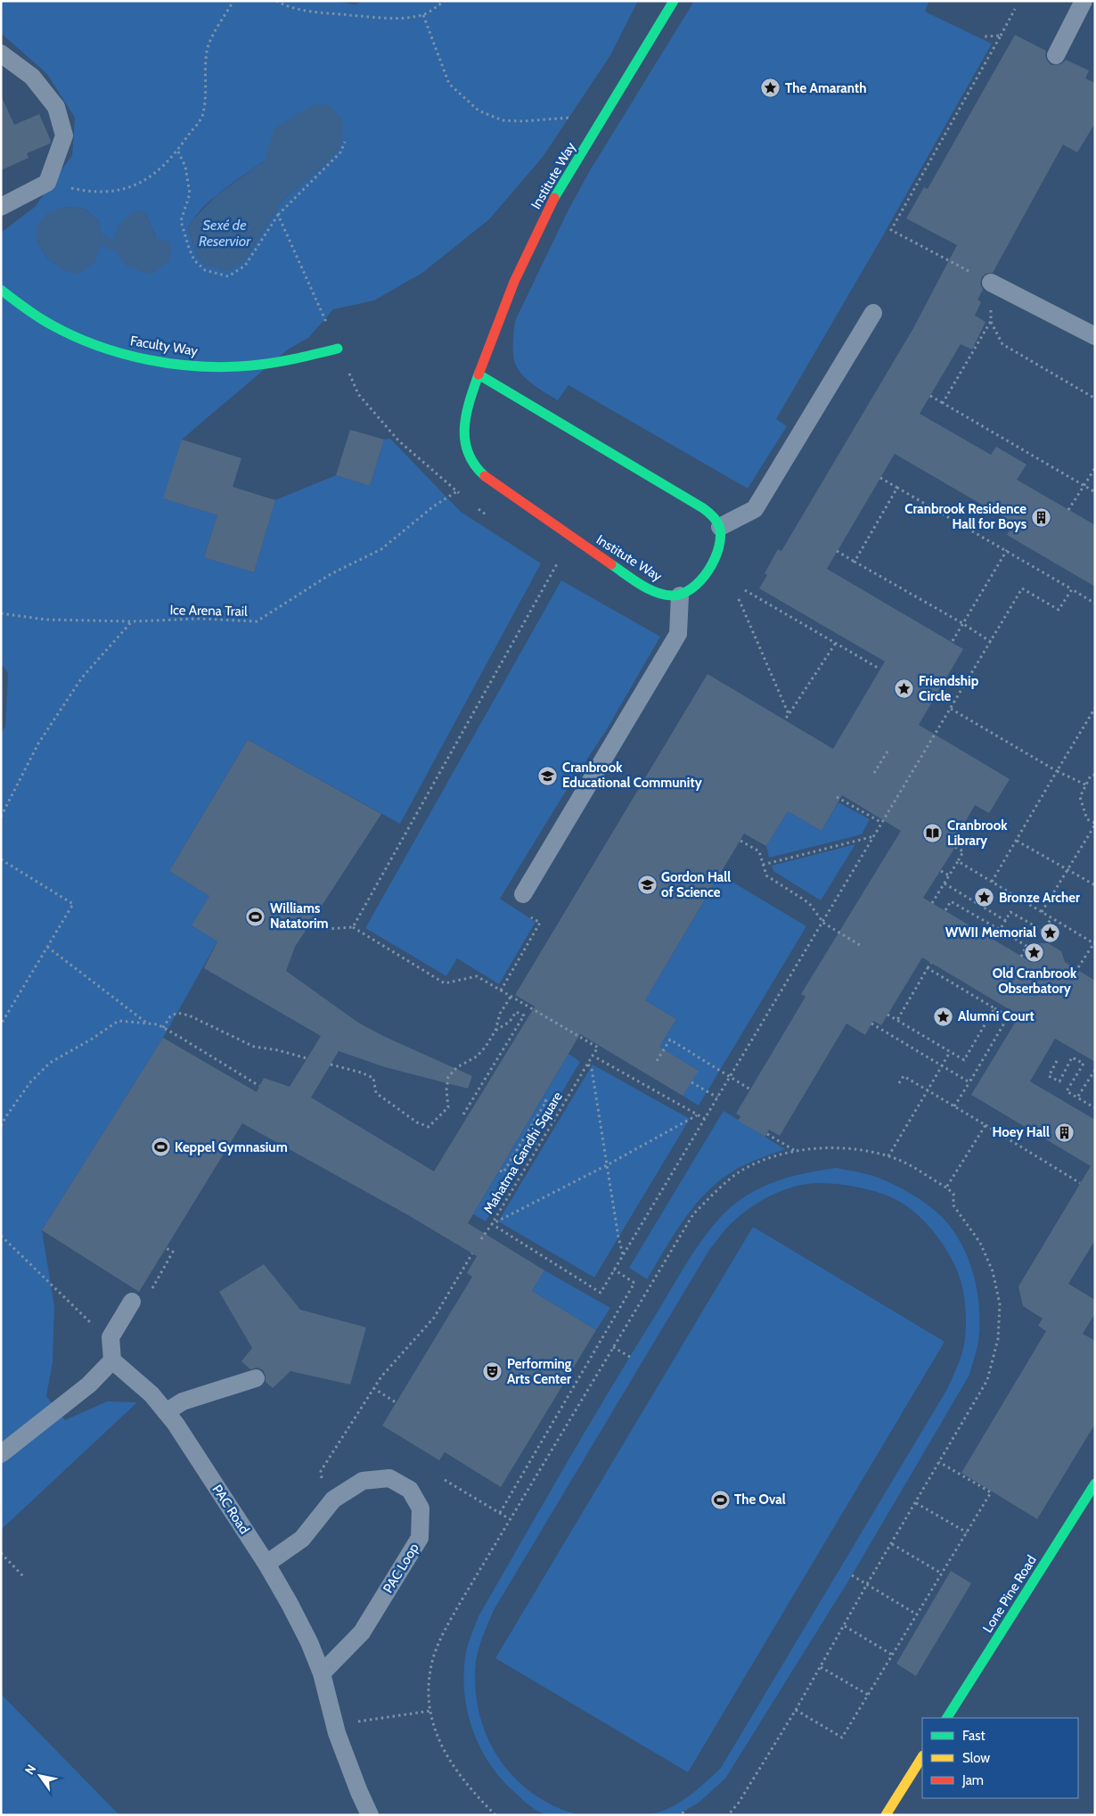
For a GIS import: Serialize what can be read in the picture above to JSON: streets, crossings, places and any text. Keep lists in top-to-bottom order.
{
  "streets": {
    "street": ["Institute Way", "Faculty Way", "Lone Pine Road"],
    "lane": ["PAC Road", "PAC Loop"],
    "path": ["Ice Arena Trail", "Mahatma Gandhi Square"]
  },
  "crossings": [
    ["PAC Road", "PAC Loop"]
  ],
  "water": ["Sexé de Reservior"],
  "places": {
    "place": [
      "The Amaranth",
      "Friendship Circle",
      "Bronze Archer",
      "WWII Memorial",
      "Old Cranbrook Obserbatory",
      "Alumni Court"
    ],
    "building": ["Cranbrook Residence Hall for Boys", "Hoey Hall"],
    "school or university": ["Cranbrook Educational Community", "Gordon Hall of Science"],
    "library": ["Cranbrook Library"],
    "sports": ["Williams Natatorim", "Keppel Gymnasium", "The Oval"],
    "theatre": ["Performing Arts Center"]
  },
  "legend": ["Fast", "Slow", "Jam"],
  "north": "top left"
}
